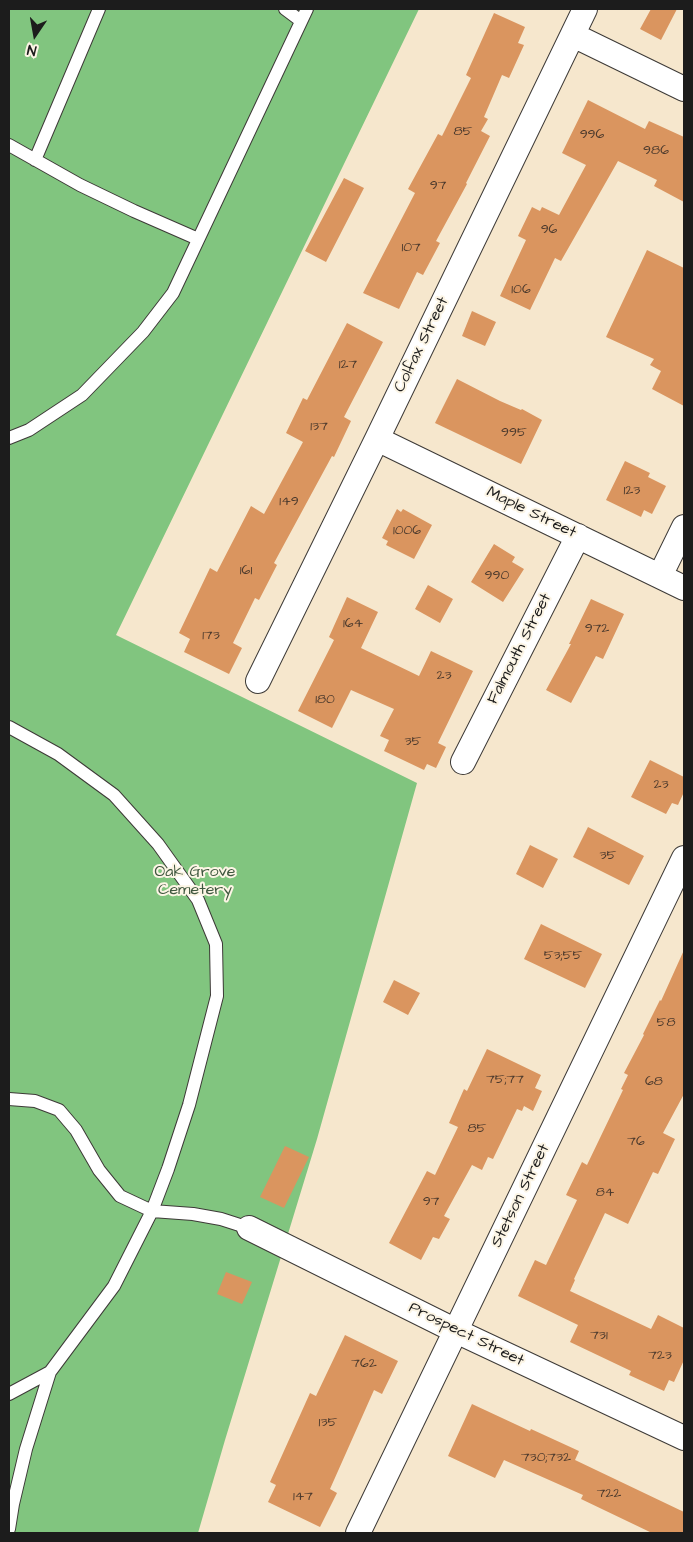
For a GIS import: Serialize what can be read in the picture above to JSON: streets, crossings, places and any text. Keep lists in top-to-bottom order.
{
  "streets": {
    "street": [
      "Colfax Street",
      "Maple Street",
      "Falmouth Street",
      "Stetson Street",
      "Prospect Street"
    ]
  },
  "crossings": [
    ["Colfax Street", "Maple Street"],
    ["Maple Street", "Falmouth Street"],
    ["Stetson Street", "Prospect Street"]
  ],
  "parks": ["Oak Grove Cemetery"],
  "house_numbers": [
    "85",
    "996",
    "986",
    "97",
    "96",
    "107",
    "106",
    "127",
    "137",
    "995",
    "123",
    "149",
    "1006",
    "161",
    "990",
    "164",
    "972",
    "173",
    "23",
    "180",
    "35",
    "23",
    "35",
    "53;55",
    "58",
    "75;77",
    "68",
    "85",
    "76",
    "84",
    "97",
    "731",
    "723",
    "762",
    "135",
    "730;732",
    "722",
    "147"
  ],
  "north": "bottom"
}
